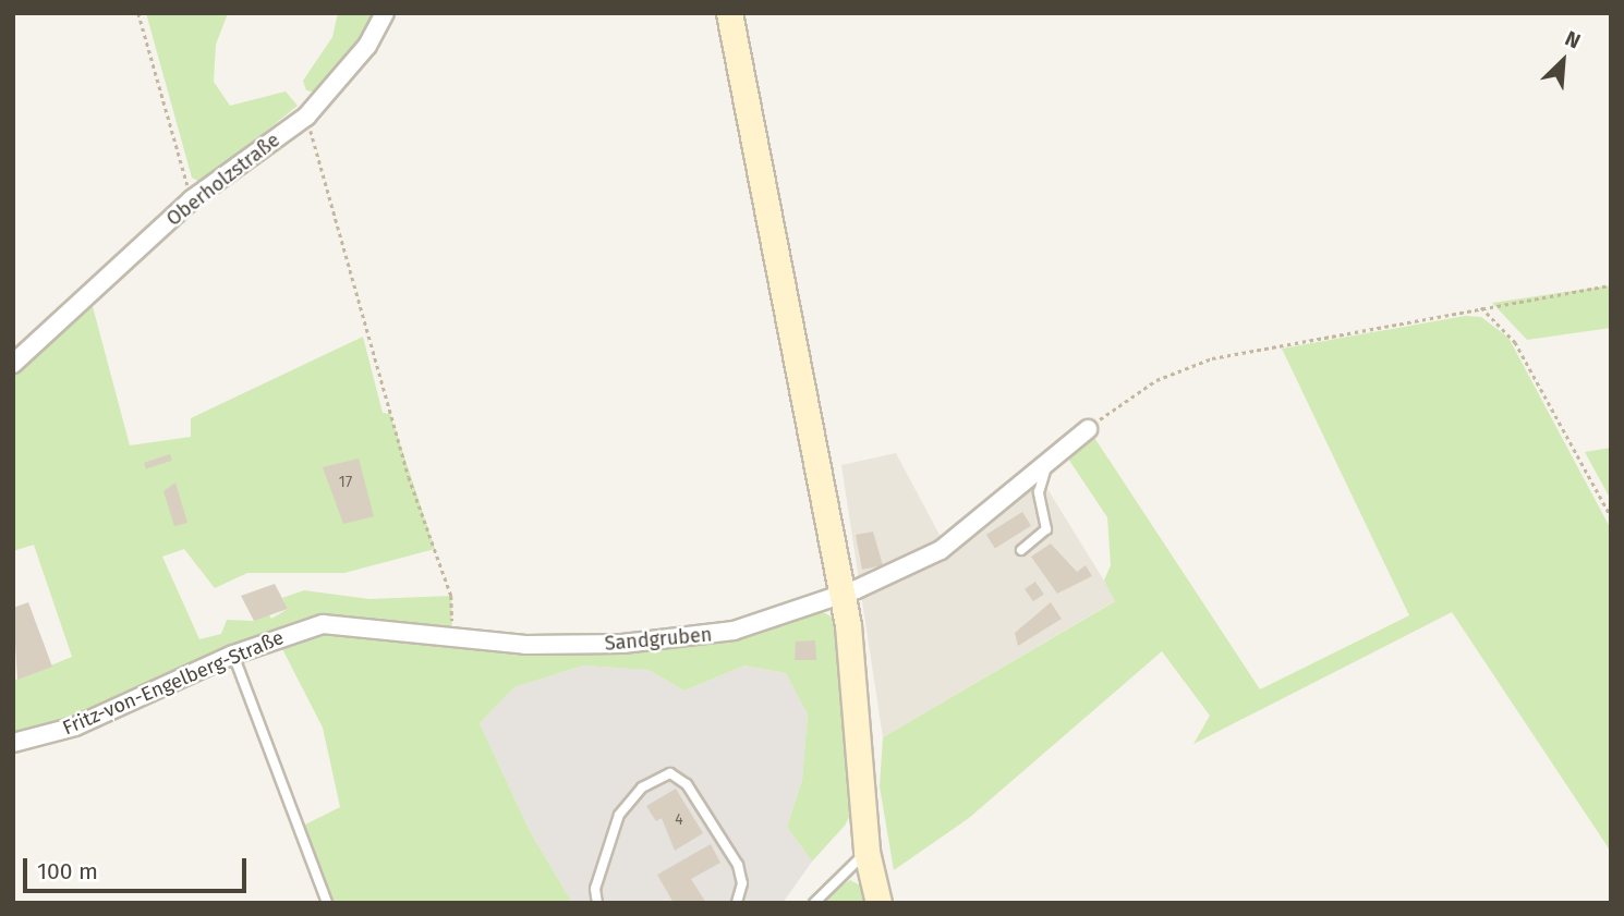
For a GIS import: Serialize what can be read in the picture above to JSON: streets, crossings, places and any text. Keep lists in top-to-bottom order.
{
  "streets": {
    "street": ["Oberholzstraße", "Sandgruben", "Fritz-von-Engelberg-Straße"]
  },
  "crossings": [
    ["Sandgruben", "Fritz-von-Engelberg-Straße"]
  ],
  "house_numbers": ["17", "4"],
  "scale_bar": "100 m",
  "north": "top right"
}
